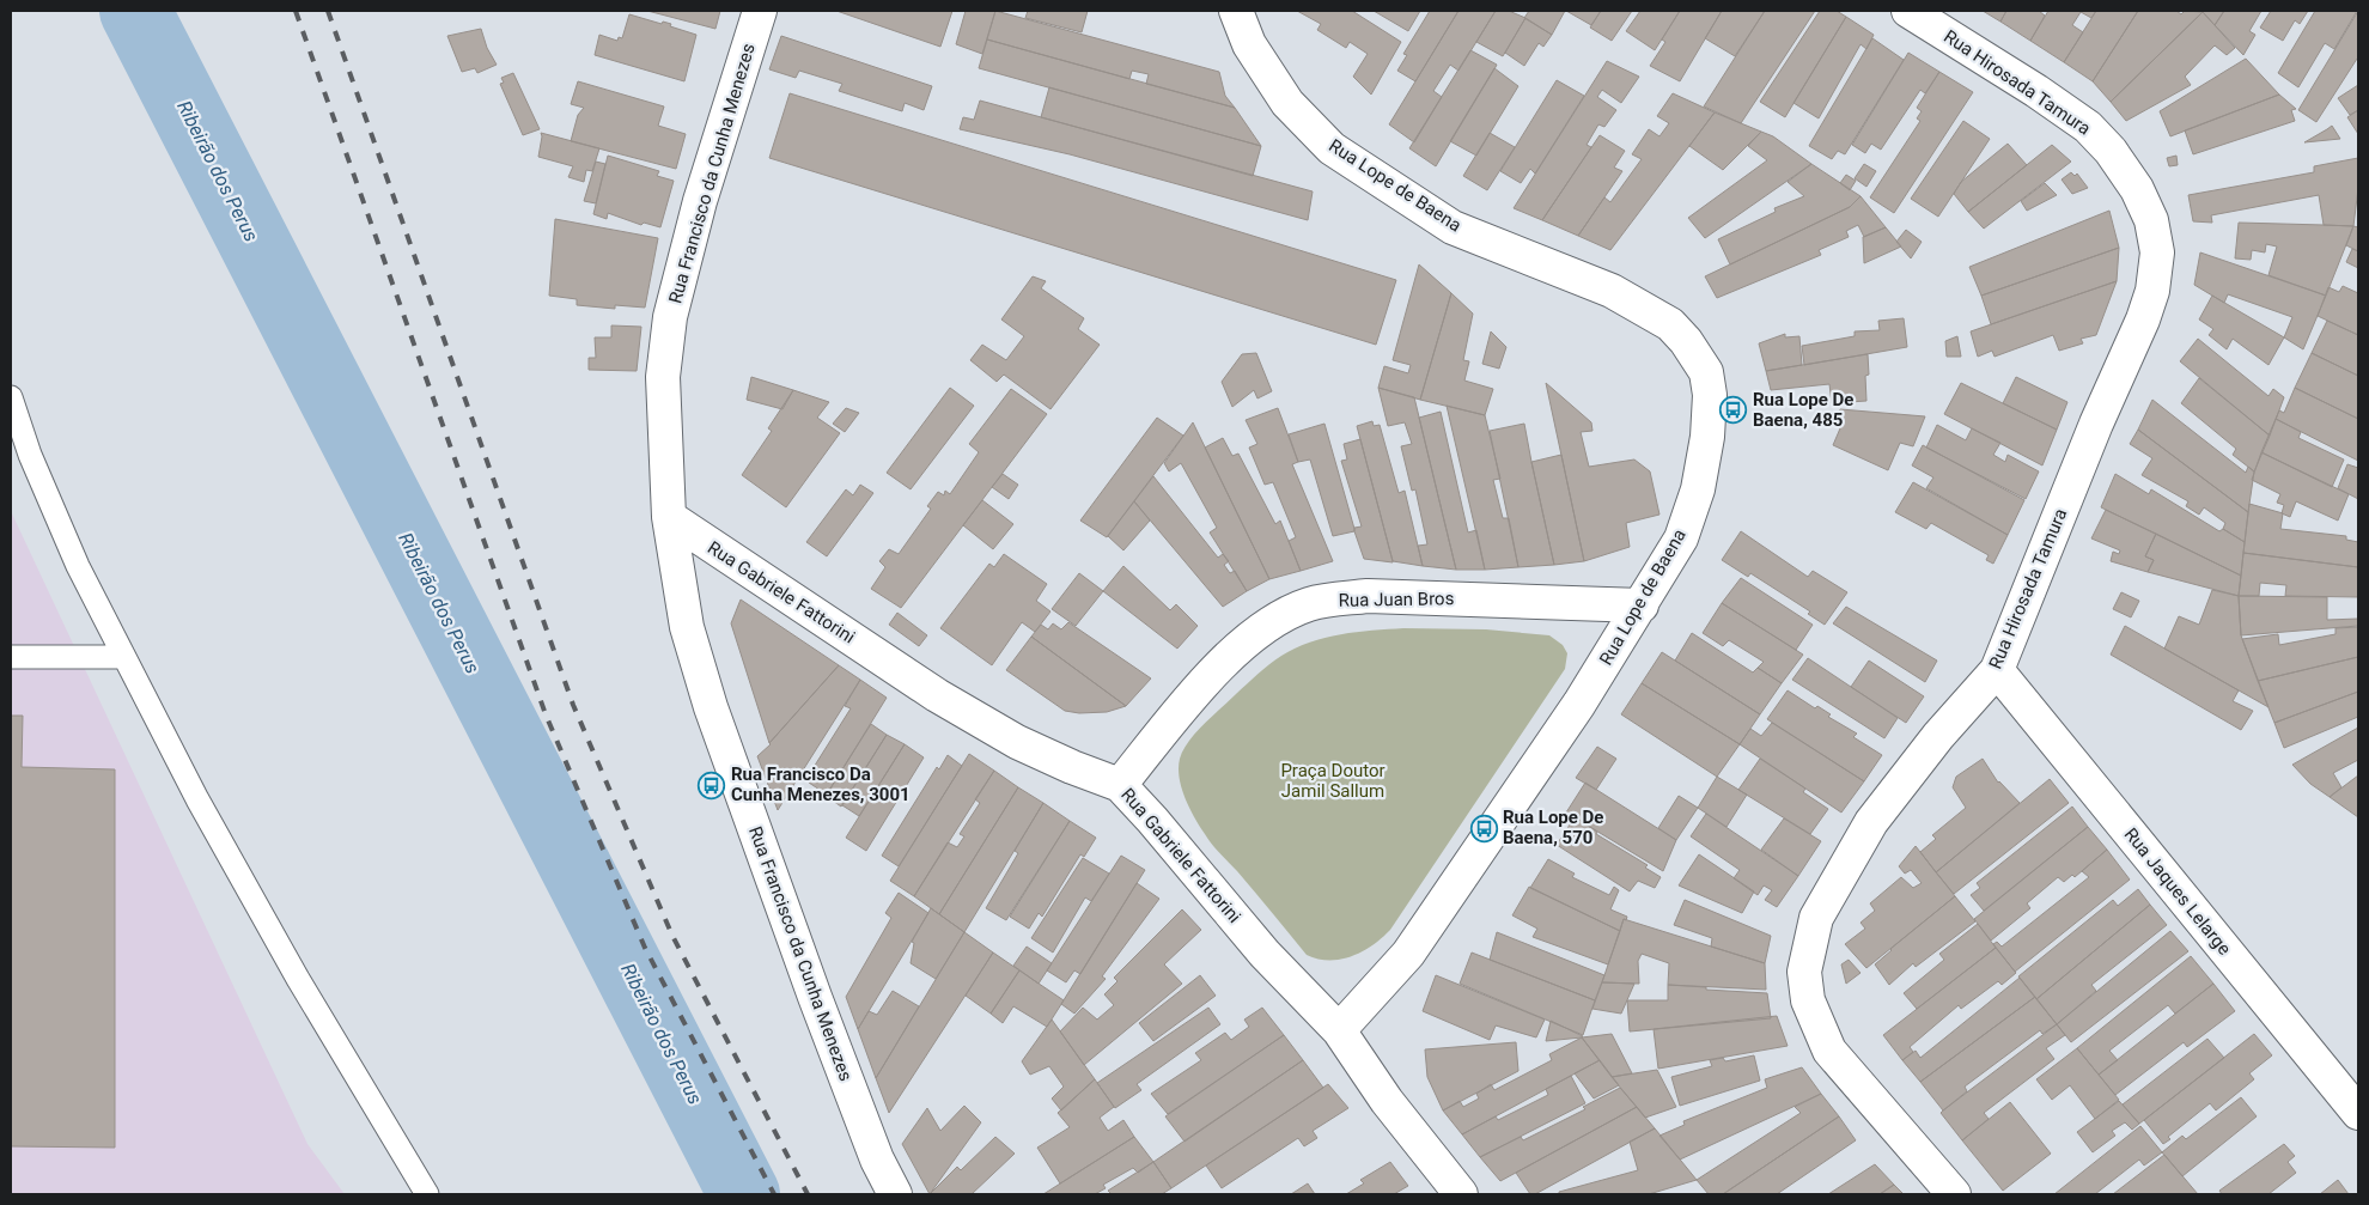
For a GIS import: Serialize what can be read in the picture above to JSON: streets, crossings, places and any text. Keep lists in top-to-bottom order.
{
  "streets": {
    "street": [
      "Rua Hirosada Tamura",
      "Rua Francisco da Cunha Menezes",
      "Rua Lope de Baena",
      "Rua Gabriele Fattorini",
      "Rua Juan Bros",
      "Rua Jaques Lelarge"
    ]
  },
  "crossings": [
    ["Rua Hirosada Tamura", "Rua Jaques Lelarge"],
    ["Rua Francisco da Cunha Menezes", "Rua Gabriele Fattorini"],
    ["Rua Lope de Baena", "Rua Gabriele Fattorini"],
    ["Rua Lope de Baena", "Rua Juan Bros"],
    ["Rua Gabriele Fattorini", "Rua Juan Bros"]
  ],
  "water": ["Ribeirão dos Perus"],
  "parks": ["Praça Doutor Jamil Sallum"],
  "places": {
    "bus stop": ["Rua Lope De Baena, 485", "Rua Francisco Da Cunha Menezes, 3001", "Rua Lope De Baena, 570"]
  }
}
